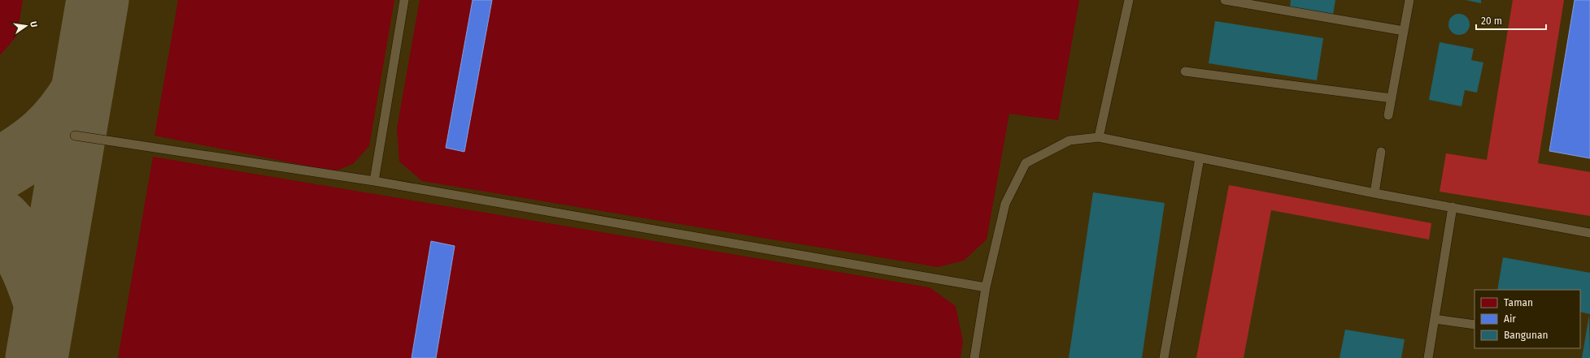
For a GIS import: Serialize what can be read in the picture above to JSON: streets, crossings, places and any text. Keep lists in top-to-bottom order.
{
  "legend": ["Taman", "Air", "Bangunan"],
  "scale_bar": "20 m",
  "north": "right"
}
